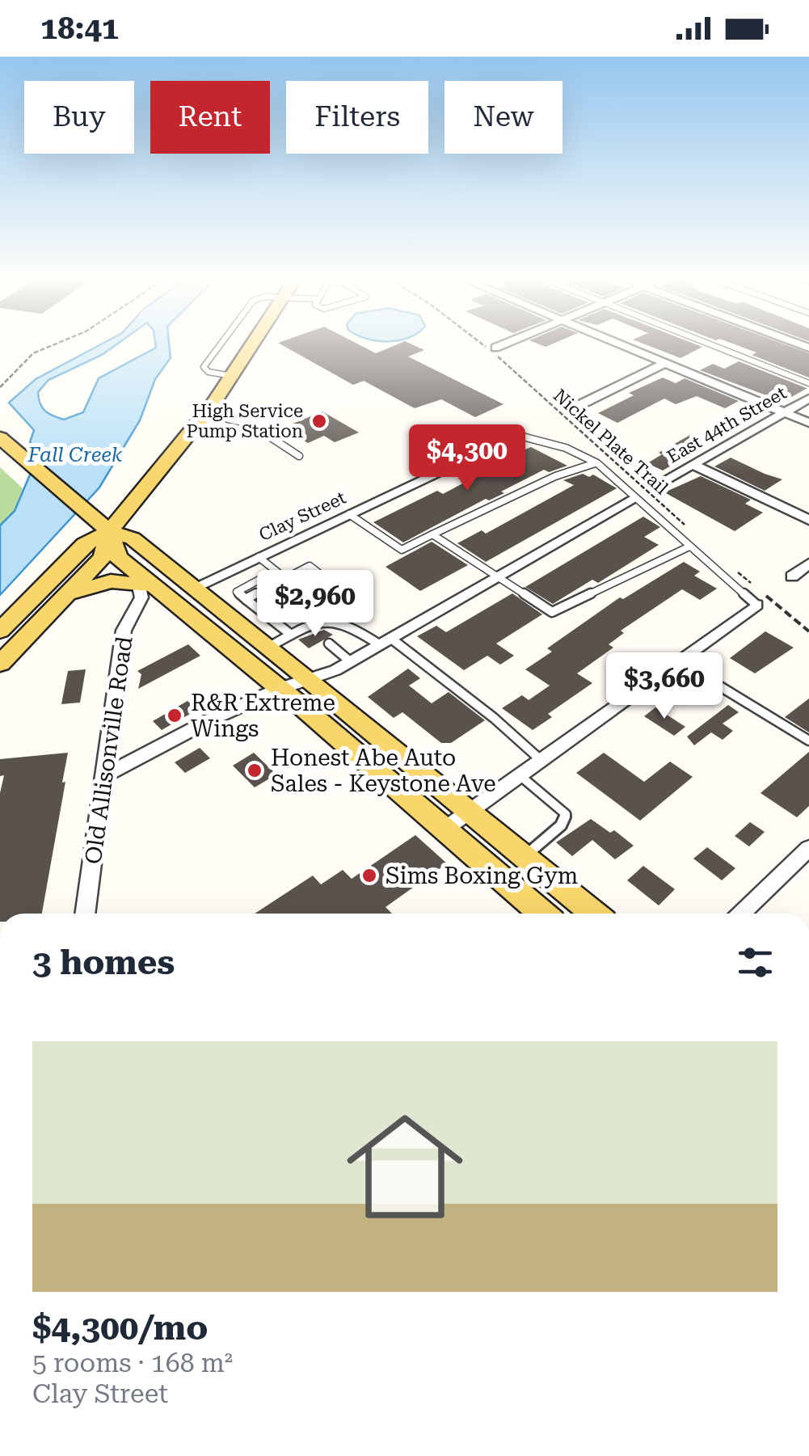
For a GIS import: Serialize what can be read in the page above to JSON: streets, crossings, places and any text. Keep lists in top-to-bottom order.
{
  "streets": {
    "street": ["East 44th Street", "Clay Street", "Old Allisonville Road"],
    "path": ["Nickel Plate Trail"]
  },
  "water": ["Fall Creek"],
  "places": [
    "High Service Pump Station",
    "R&R Extreme Wings",
    "Honest Abe Auto Sales - Keystone Ave",
    "Sims Boxing Gym"
  ],
  "page": {
    "status": "18:41",
    "chip": [
      "Buy",
      "Rent",
      "Filters",
      "New"
    ],
    "price": ["$4,300", "$2,960", "$3,660"],
    "heading": "3 homes",
    "list": [
      {
        "name": "$4,300/mo",
        "note": "5 rooms · 168 m² · Clay Street"
      }
    ]
  }
}
